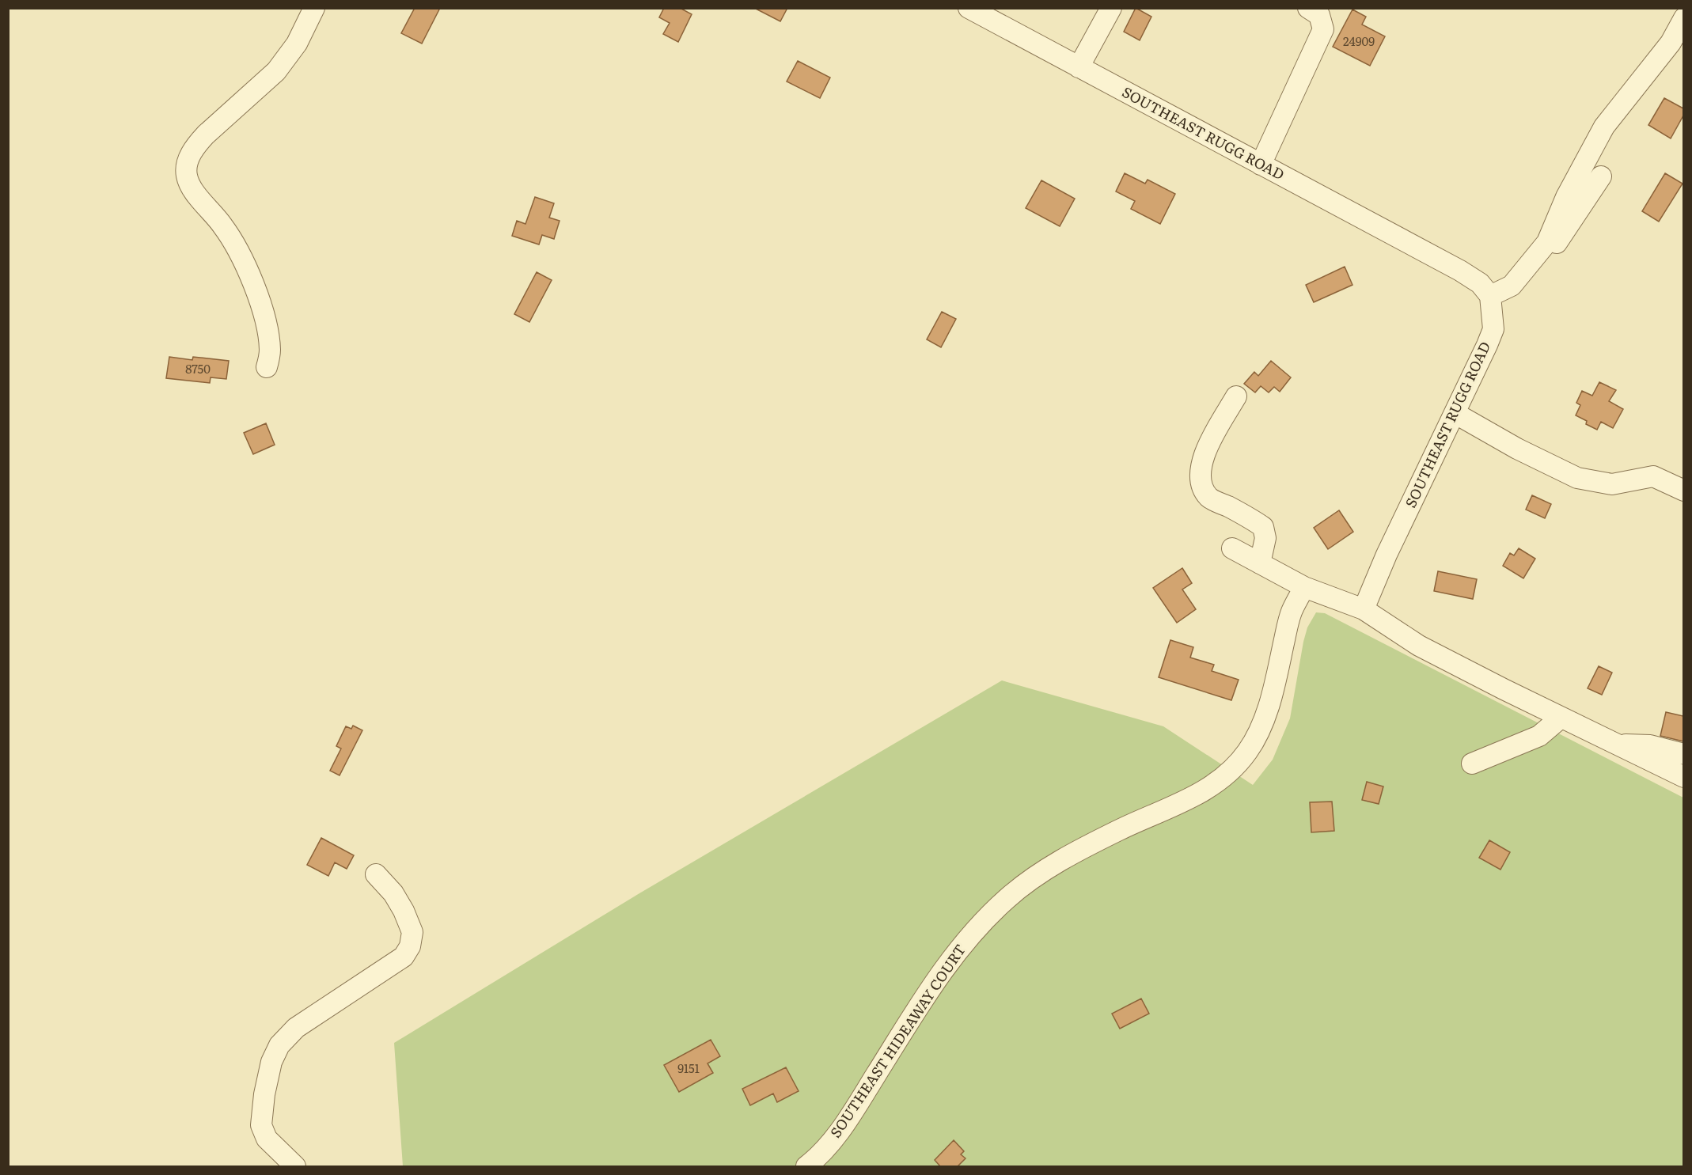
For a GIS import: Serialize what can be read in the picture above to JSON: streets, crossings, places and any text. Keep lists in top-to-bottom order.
{
  "streets": {
    "street": ["SOUTHEAST RUGG ROAD", "SOUTHEAST HIDEAWAY COURT"]
  },
  "house_numbers": ["24909", "8750", "9151"]
}
